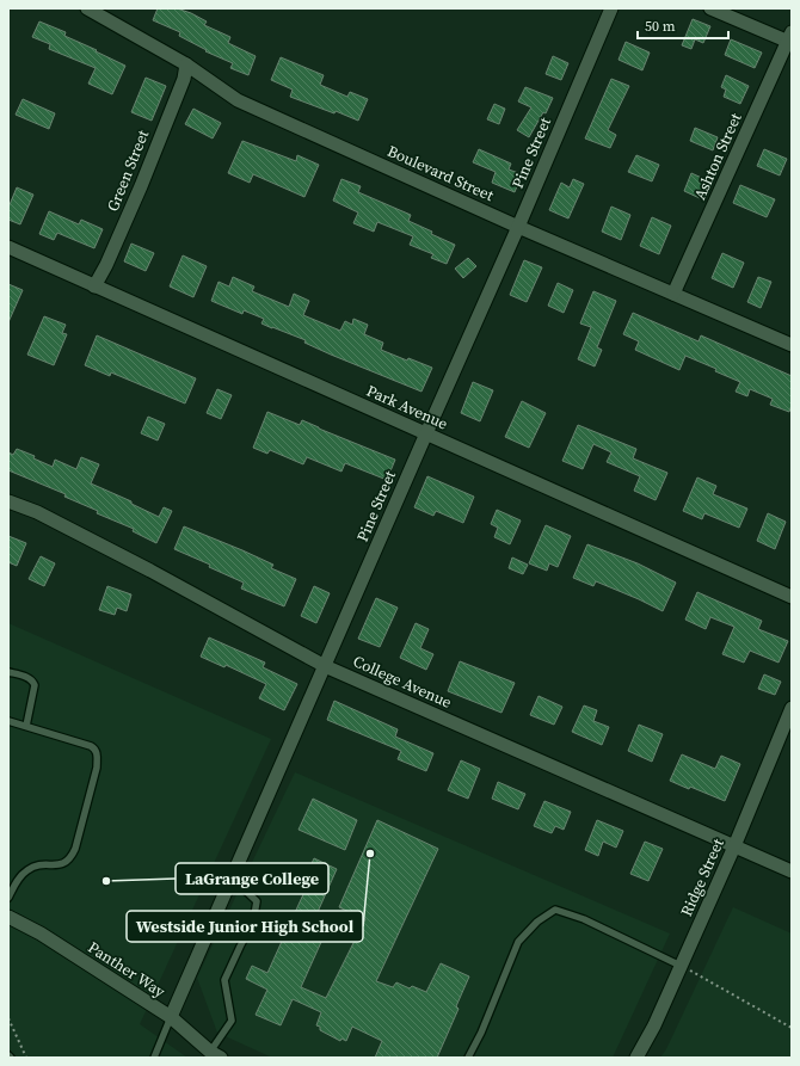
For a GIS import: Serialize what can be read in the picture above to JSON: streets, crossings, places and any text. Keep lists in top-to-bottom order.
{
  "streets": {
    "street": [
      "Pine Street",
      "Ashton Street",
      "Green Street",
      "Boulevard Street",
      "Park Avenue",
      "College Avenue",
      "Ridge Street",
      "Panther Way"
    ]
  },
  "crossings": [
    ["Pine Street", "Boulevard Street"],
    ["Pine Street", "Park Avenue"],
    ["Pine Street", "College Avenue"],
    ["Pine Street", "Panther Way"],
    ["Ashton Street", "Boulevard Street"],
    ["Green Street", "Boulevard Street"],
    ["Green Street", "Park Avenue"],
    ["College Avenue", "Ridge Street"]
  ],
  "places": ["Westside Junior High School", "LaGrange College"],
  "scale_bar": "50 m"
}
